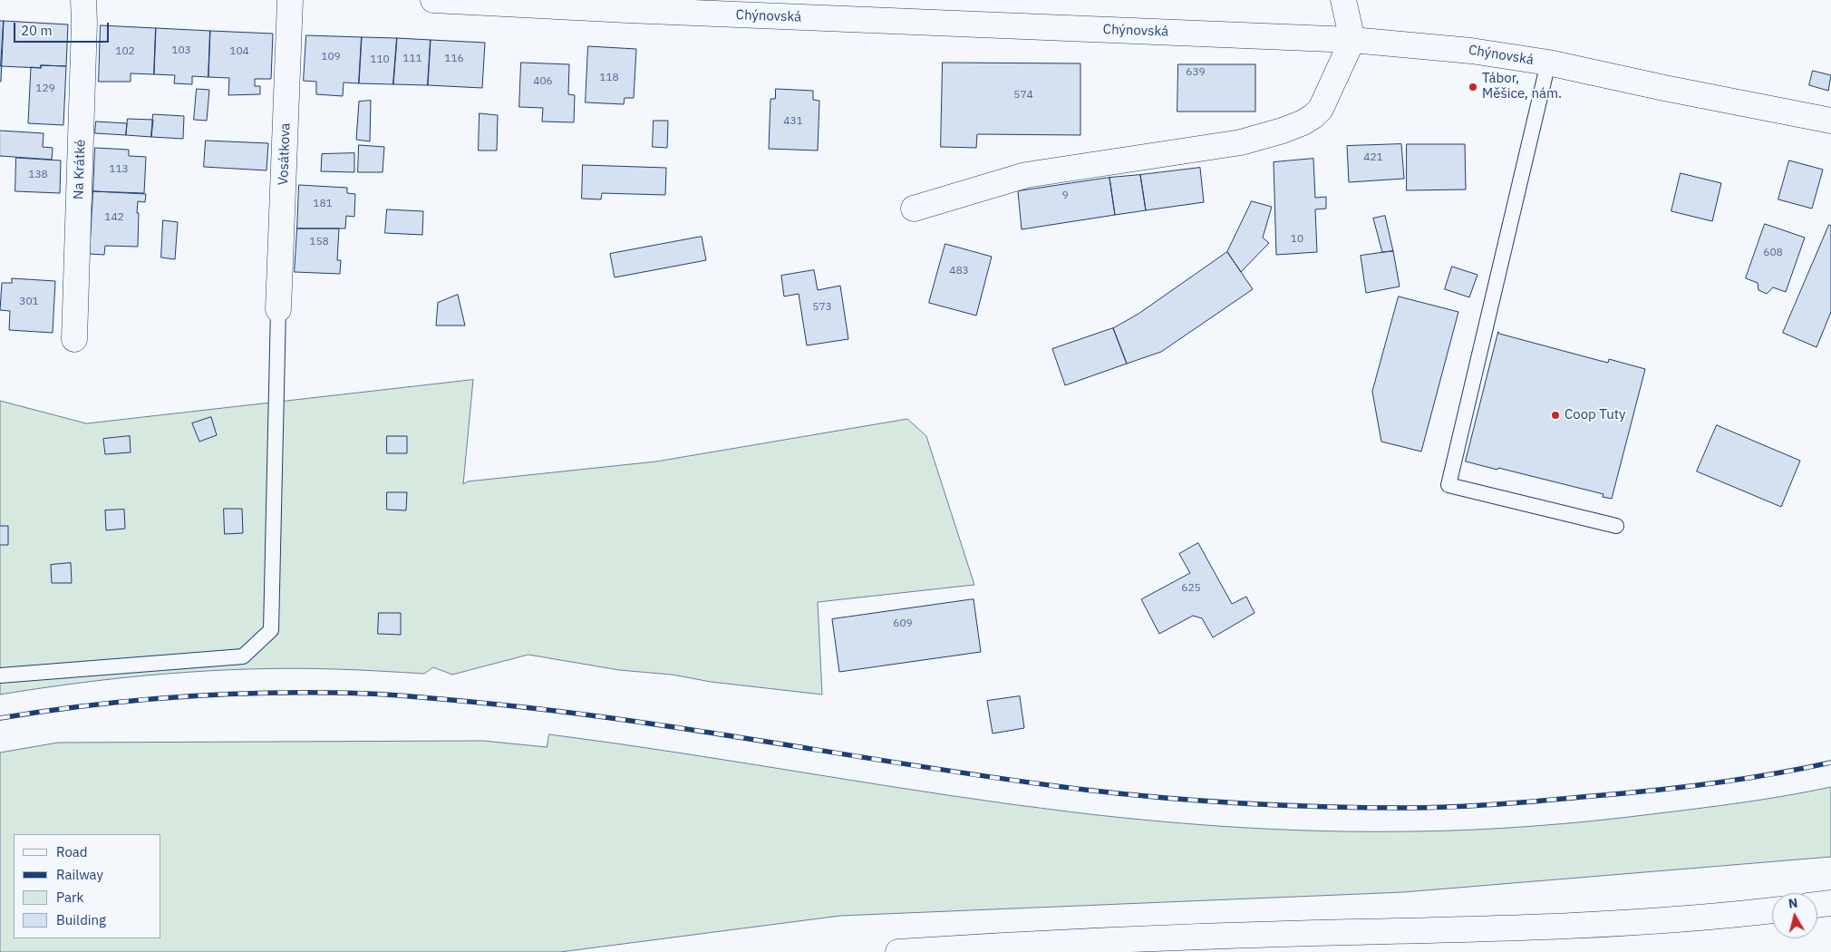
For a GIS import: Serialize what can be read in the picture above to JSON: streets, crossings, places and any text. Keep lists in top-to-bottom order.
{
  "streets": {
    "street": ["Chýnovská", "Vosátkova", "Na Krátké"]
  },
  "places": ["Tábor, Měšice, nám.", "Coop Tuty"],
  "house_numbers": [
    "103",
    "102",
    "104",
    "109",
    "111",
    "116",
    "110",
    "639",
    "118",
    "406",
    "129",
    "574",
    "431",
    "421",
    "113",
    "138",
    "9",
    "181",
    "142",
    "10",
    "158",
    "608",
    "483",
    "301",
    "573",
    "625",
    "609"
  ],
  "legend": [
    "Road",
    "Railway",
    "Park",
    "Building"
  ],
  "scale_bar": "20 m",
  "north": "top"
}
